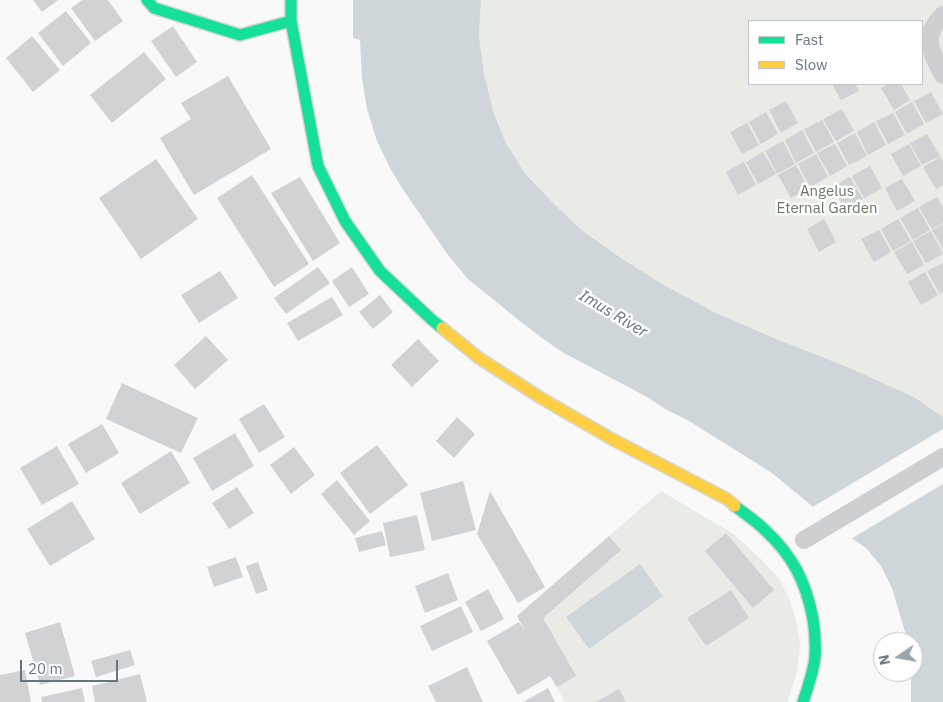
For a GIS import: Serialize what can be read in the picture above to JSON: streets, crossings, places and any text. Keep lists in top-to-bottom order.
{
  "water": ["Imus River"],
  "parks": ["Angelus Eternal Garden"],
  "legend": ["Fast", "Slow"],
  "scale_bar": "20 m",
  "north": "left"
}
